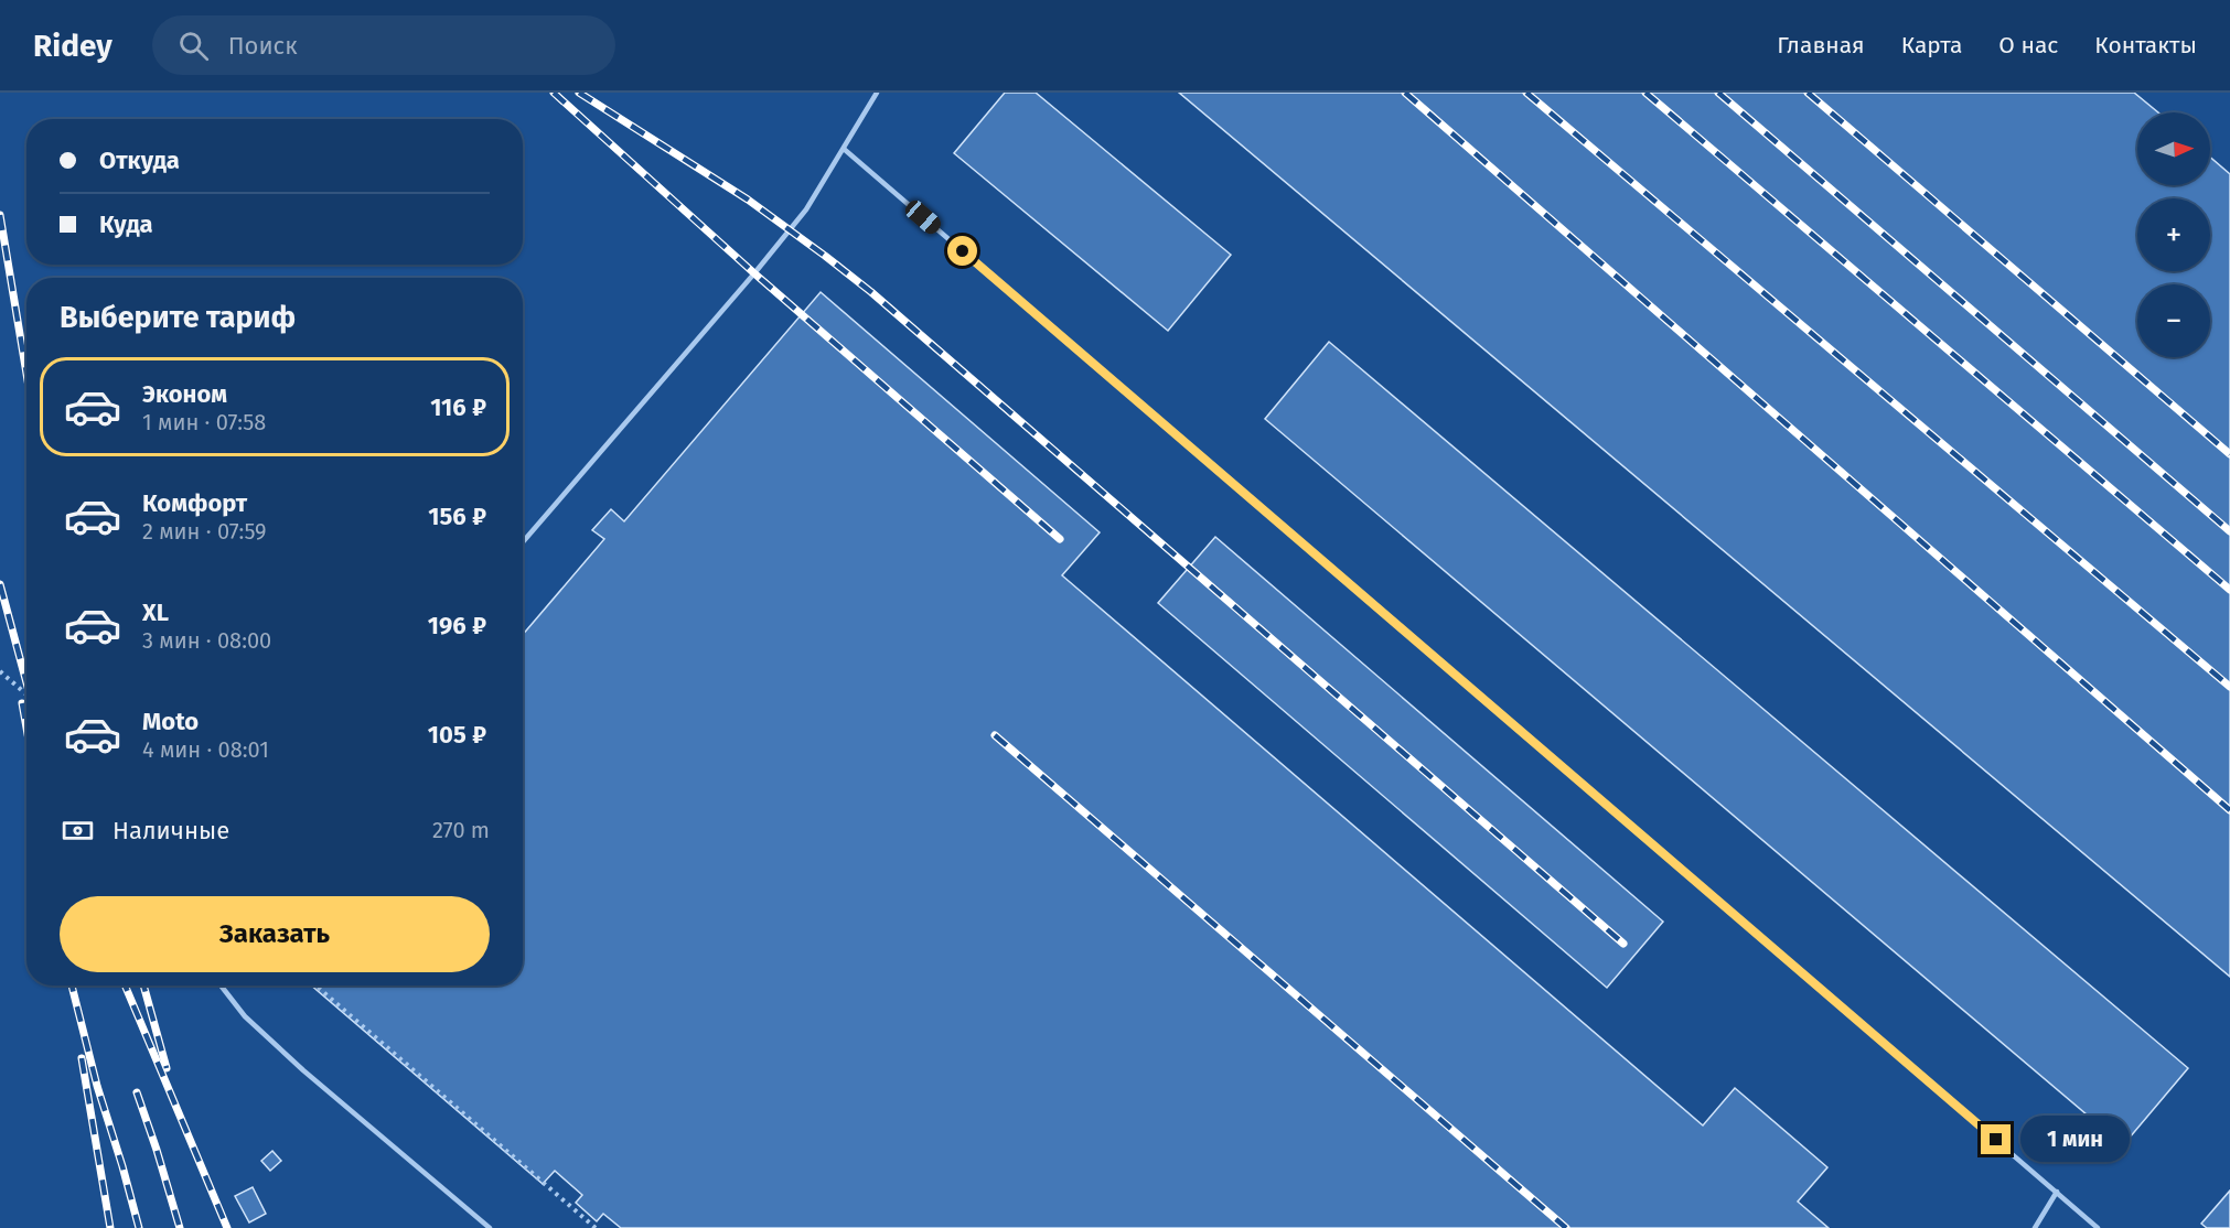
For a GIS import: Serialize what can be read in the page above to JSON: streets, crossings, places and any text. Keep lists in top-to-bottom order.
{
  "north": "right",
  "page": {
    "header": "Ridey",
    "search": "Поиск",
    "nav": [
      "Главная",
      "Карта",
      "О нас",
      "Контакты"
    ],
    "map_buttons": ["+", "−"],
    "banner": ["Откуда", "Куда"],
    "heading": "Выберите тариф",
    "list": [
      {
        "name": "Эконом",
        "note": "1 мин · 07:58",
        "value": "116 ₽"
      },
      {
        "name": "Комфорт",
        "note": "2 мин · 07:59",
        "value": "156 ₽"
      },
      {
        "name": "XL",
        "note": "3 мин · 08:00",
        "value": "196 ₽"
      },
      {
        "name": "Moto",
        "note": "4 мин · 08:01",
        "value": "105 ₽"
      }
    ],
    "pay": ["Наличные", "270 m"],
    "buttons": "Заказать",
    "bubble": "1 мин"
  }
}
